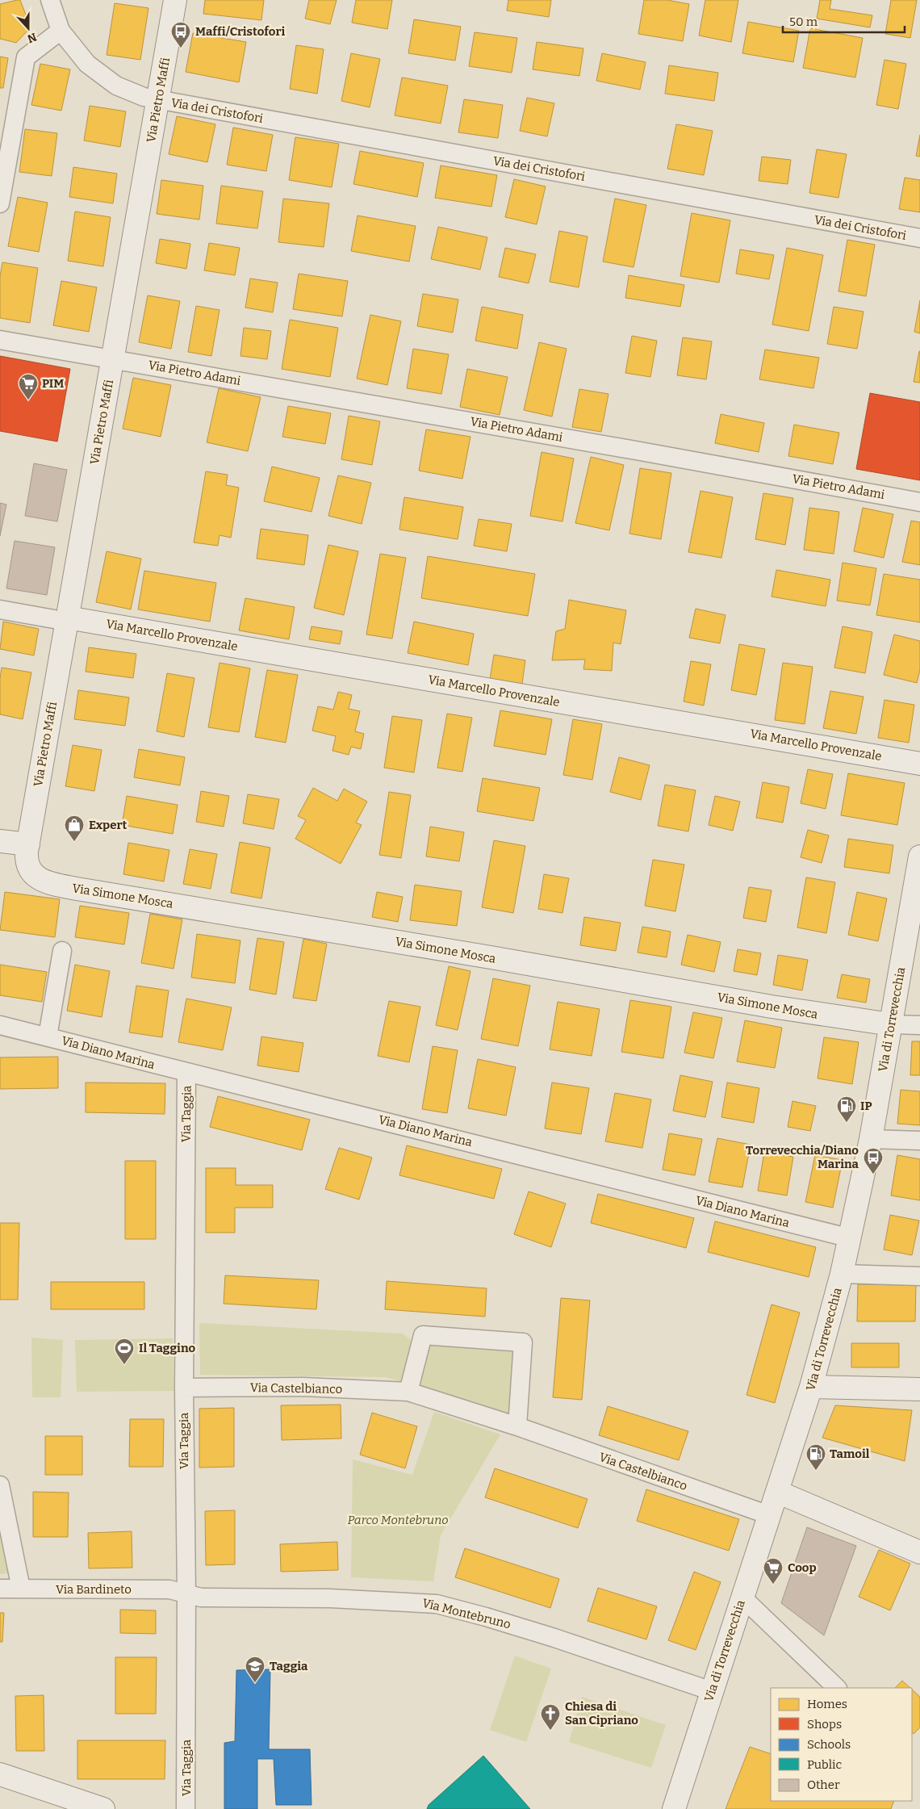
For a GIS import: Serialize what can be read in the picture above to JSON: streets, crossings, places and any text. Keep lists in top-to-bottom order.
{
  "streets": {
    "street": [
      "Via Pietro Maffi",
      "Via dei Cristofori",
      "Via Pietro Adami",
      "Via Marcello Provenzale",
      "Via Simone Mosca",
      "Via di Torrevecchia",
      "Via Diano Marina",
      "Via Taggia",
      "Via Castelbianco",
      "Via Bardineto",
      "Via Montebruno"
    ]
  },
  "crossings": [
    ["Via Pietro Maffi", "Via dei Cristofori"],
    ["Via Pietro Maffi", "Via Pietro Adami"],
    ["Via Pietro Maffi", "Via Marcello Provenzale"],
    ["Via Pietro Maffi", "Via Simone Mosca"],
    ["Via Simone Mosca", "Via di Torrevecchia"],
    ["Via di Torrevecchia", "Via Diano Marina"],
    ["Via di Torrevecchia", "Via Castelbianco"],
    ["Via di Torrevecchia", "Via Montebruno"],
    ["Via Diano Marina", "Via Taggia"],
    ["Via Taggia", "Via Castelbianco"],
    ["Via Taggia", "Via Bardineto"],
    ["Via Taggia", "Via Montebruno"],
    ["Via Bardineto", "Via Montebruno"]
  ],
  "parks": ["Parco Montebruno"],
  "places": {
    "bus stop": ["Maffi/Cristofori", "Torrevecchia/Diano Marina"],
    "supermarket": ["PIM", "Coop"],
    "shop": ["Expert"],
    "fuel station": ["IP", "Tamoil"],
    "sports": ["Il Taggino"],
    "school or university": ["Taggia"],
    "church": ["Chiesa di San Cipriano"]
  },
  "legend": [
    "Homes",
    "Shops",
    "Schools",
    "Public",
    "Other"
  ],
  "scale_bar": "50 m",
  "north": "bottom"
}
